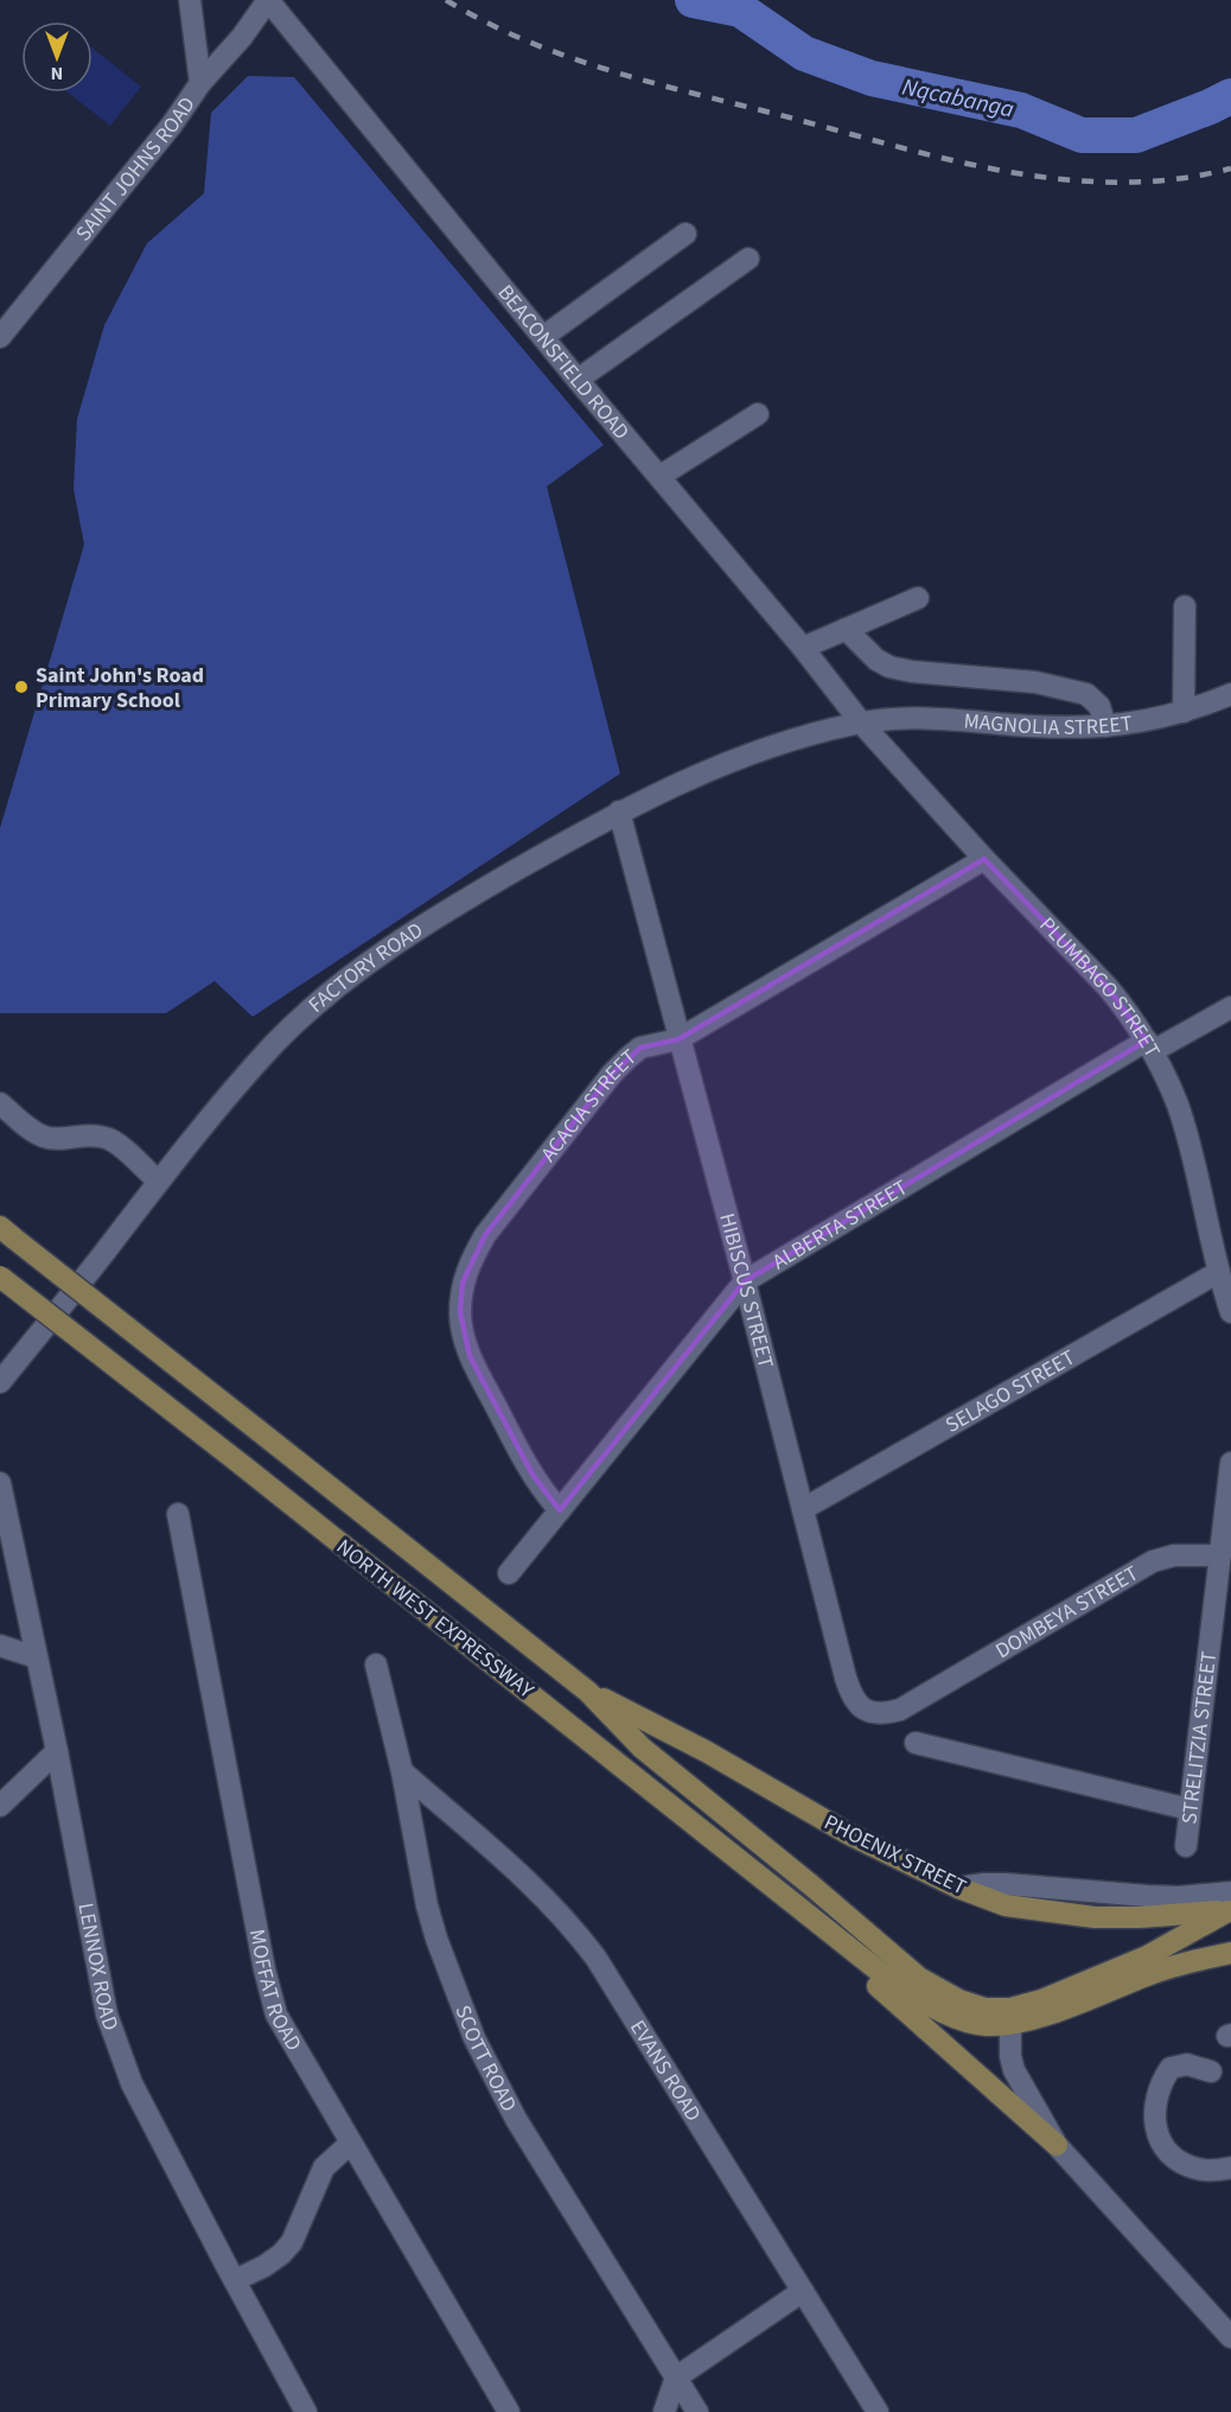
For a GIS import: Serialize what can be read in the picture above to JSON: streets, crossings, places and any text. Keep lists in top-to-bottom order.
{
  "streets": {
    "main road": ["NORTH WEST EXPRESSWAY", "PHOENIX STREET"],
    "street": [
      "SAINT JOHNS ROAD",
      "BEACONSFIELD ROAD",
      "MAGNOLIA STREET",
      "FACTORY ROAD",
      "PLUMBAGO STREET",
      "ACACIA STREET",
      "ALBERTA STREET",
      "HIBISCUS STREET",
      "SELAGO STREET",
      "DOMBEYA STREET",
      "STRELITZIA STREET",
      "LENNOX ROAD",
      "MOFFAT ROAD",
      "SCOTT ROAD",
      "EVANS ROAD"
    ]
  },
  "crossings": [
    ["SAINT JOHNS ROAD", "BEACONSFIELD ROAD"],
    ["BEACONSFIELD ROAD", "MAGNOLIA STREET"],
    ["BEACONSFIELD ROAD", "FACTORY ROAD"],
    ["BEACONSFIELD ROAD", "PLUMBAGO STREET"],
    ["MAGNOLIA STREET", "FACTORY ROAD"],
    ["MAGNOLIA STREET", "PLUMBAGO STREET"],
    ["FACTORY ROAD", "PLUMBAGO STREET"],
    ["FACTORY ROAD", "HIBISCUS STREET"],
    ["PLUMBAGO STREET", "ACACIA STREET"],
    ["PLUMBAGO STREET", "ALBERTA STREET"],
    ["PLUMBAGO STREET", "SELAGO STREET"],
    ["ACACIA STREET", "ALBERTA STREET"],
    ["ACACIA STREET", "HIBISCUS STREET"],
    ["ALBERTA STREET", "HIBISCUS STREET"],
    ["HIBISCUS STREET", "SELAGO STREET"],
    ["HIBISCUS STREET", "DOMBEYA STREET"],
    ["DOMBEYA STREET", "STRELITZIA STREET"],
    ["NORTH WEST EXPRESSWAY", "PHOENIX STREET"],
    ["SCOTT ROAD", "EVANS ROAD"]
  ],
  "water": ["Nqcabanga"],
  "places": ["Saint John's Road Primary School"],
  "north": "bottom"
}
